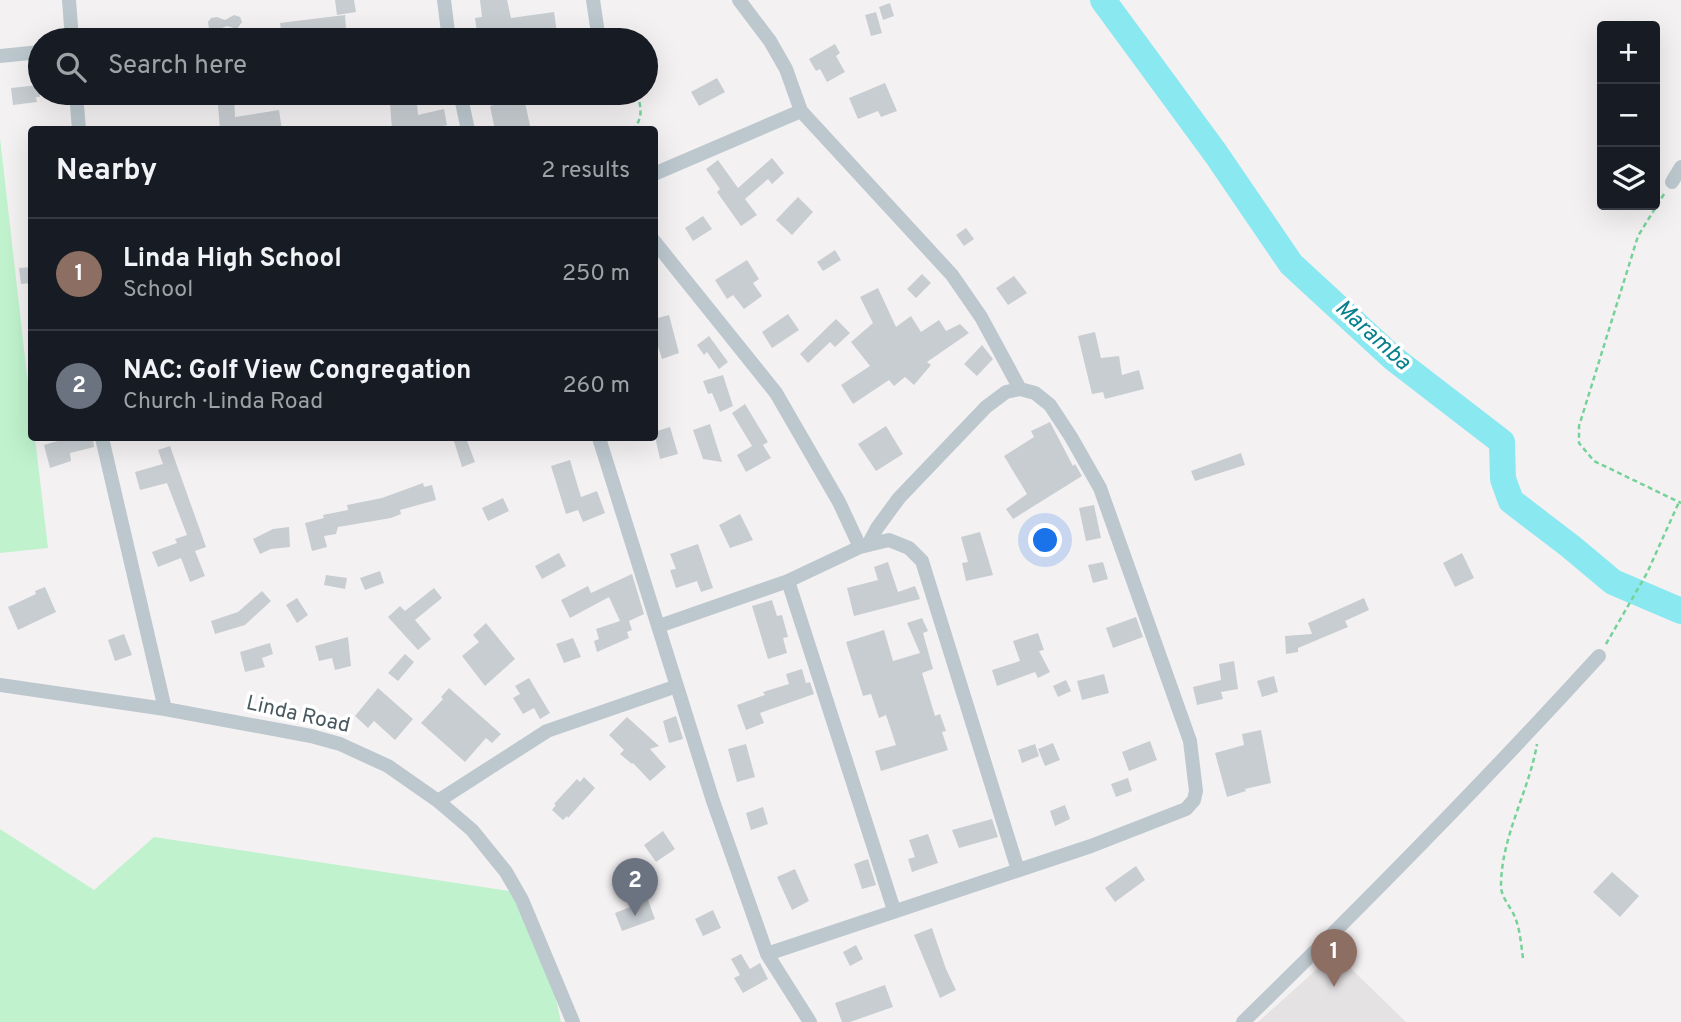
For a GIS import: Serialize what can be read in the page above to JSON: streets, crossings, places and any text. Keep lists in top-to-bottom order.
{
  "streets": {
    "street": ["Linda Road"]
  },
  "water": ["Maramba"],
  "page": {
    "map_buttons": ["+", "−"],
    "search": "Search here",
    "heading": ["Nearby", "2 results"],
    "list": [
      {
        "mark": "1",
        "name": "Linda High School",
        "note": "School",
        "value": "250 m"
      },
      {
        "mark": "2",
        "name": "NAC: Golf View Congregation",
        "note": "Church · Linda Road",
        "value": "260 m"
      }
    ],
    "pins": ["2", "1"]
  }
}
